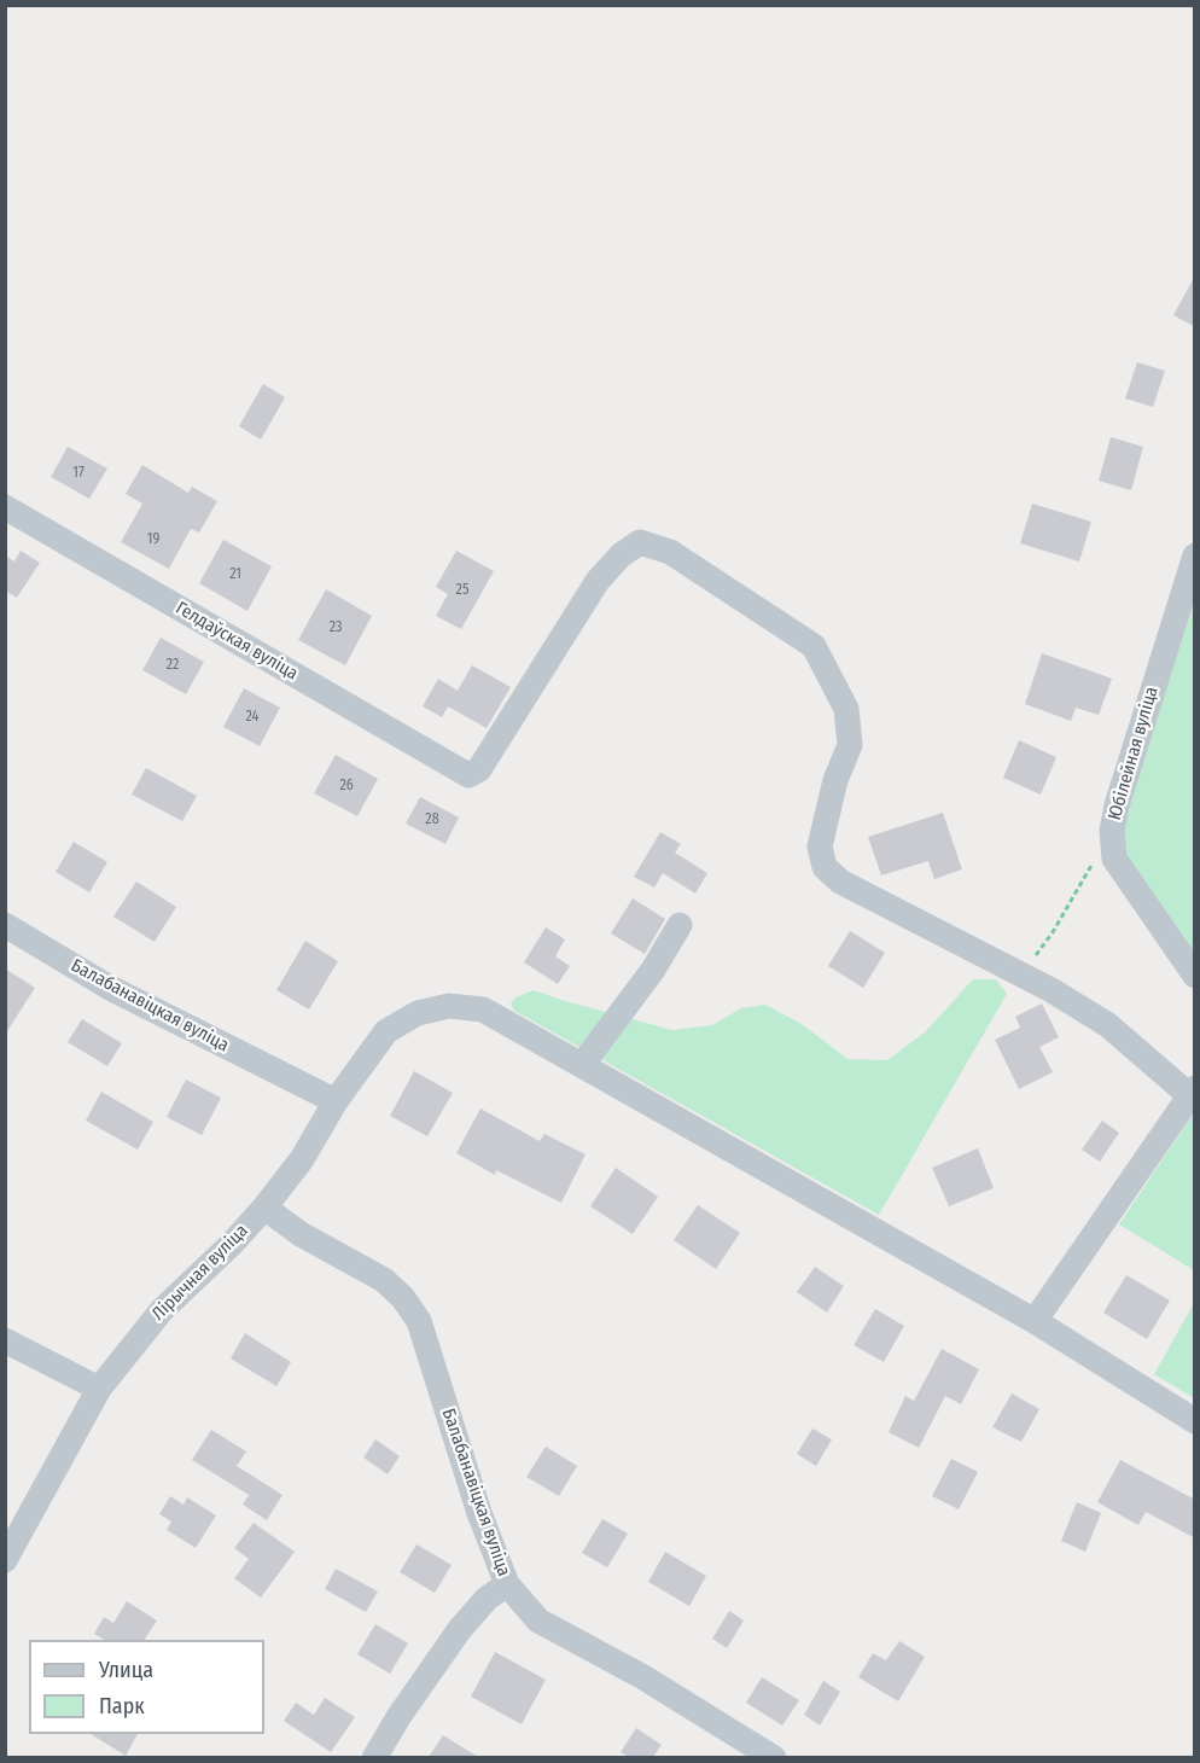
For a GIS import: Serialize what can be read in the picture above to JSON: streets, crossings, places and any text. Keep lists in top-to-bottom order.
{
  "streets": {
    "street": [
      "Гелдаўская вуліца",
      "Юбілейная вуліца",
      "Балабанавіцкая вуліца",
      "Лірычная вуліца"
    ]
  },
  "crossings": [
    ["Балабанавіцкая вуліца", "Лірычная вуліца"]
  ],
  "house_numbers": [
    "17",
    "19",
    "21",
    "25",
    "23",
    "22",
    "24",
    "26",
    "28"
  ],
  "legend": ["Улица", "Парк"]
}
